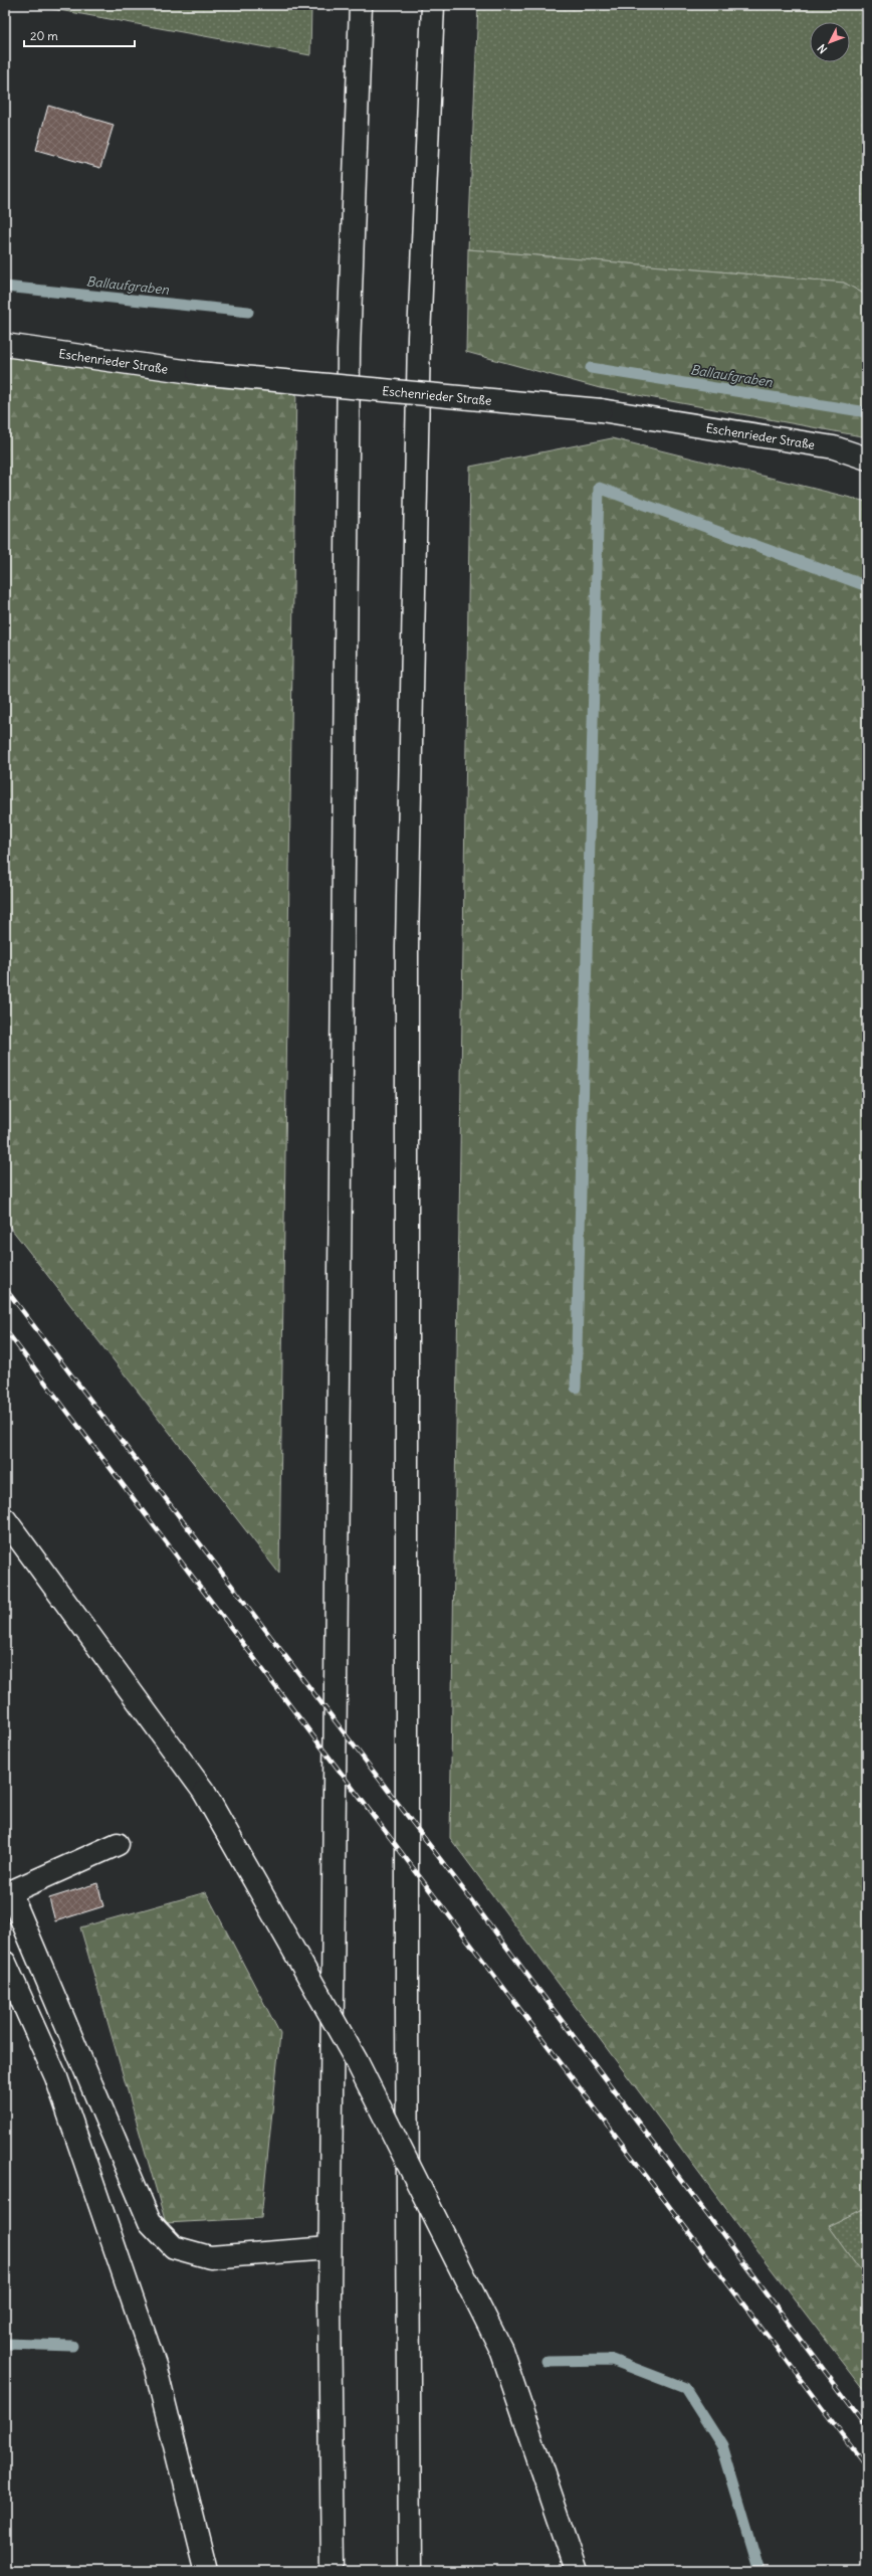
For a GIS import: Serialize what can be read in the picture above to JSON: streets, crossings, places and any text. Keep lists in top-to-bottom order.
{
  "streets": {
    "main road": ["Eschenrieder Straße"]
  },
  "water": ["Ballaufgraben"],
  "scale_bar": "20 m",
  "north": "bottom left"
}
